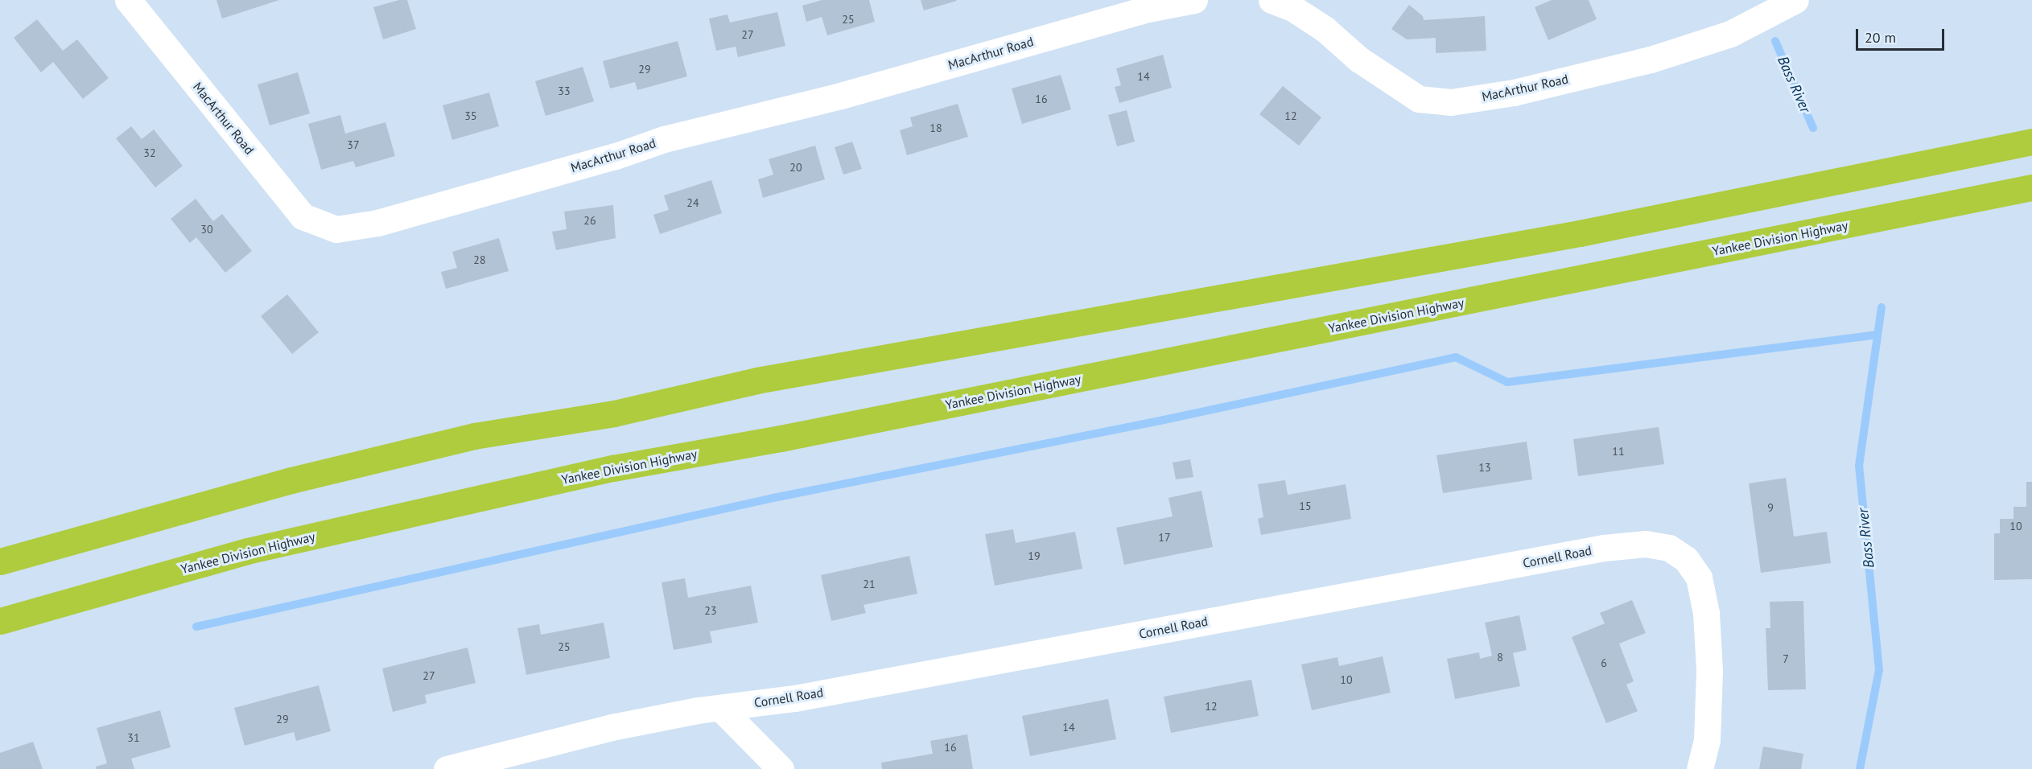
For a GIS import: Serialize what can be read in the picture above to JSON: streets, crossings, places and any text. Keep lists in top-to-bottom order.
{
  "streets": {
    "highway": ["Yankee Division Highway"],
    "street": ["MacArthur Road", "Cornell Road"]
  },
  "water": ["Bass River"],
  "house_numbers": [
    "25",
    "27",
    "29",
    "14",
    "33",
    "16",
    "35",
    "12",
    "18",
    "37",
    "32",
    "20",
    "24",
    "26",
    "30",
    "28",
    "11",
    "13",
    "15",
    "9",
    "10",
    "17",
    "19",
    "21",
    "23",
    "25",
    "8",
    "7",
    "6",
    "27",
    "10",
    "12",
    "29",
    "14",
    "31",
    "16"
  ],
  "scale_bar": "20 m"
}
